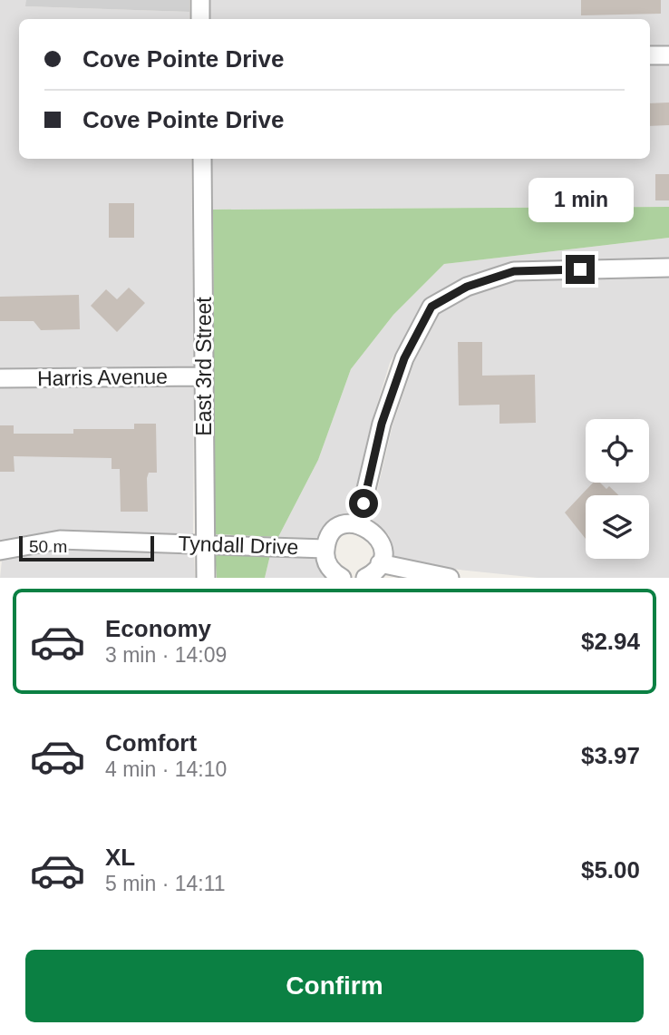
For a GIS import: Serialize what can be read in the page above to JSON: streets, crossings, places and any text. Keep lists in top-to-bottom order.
{
  "streets": {
    "street": ["East 3rd Street", "Harris Avenue", "Tyndall Drive"]
  },
  "crossings": [
    ["East 3rd Street", "Harris Avenue"],
    ["East 3rd Street", "Tyndall Drive"]
  ],
  "scale_bar": "50 m",
  "page": {
    "banner": ["Cove Pointe Drive", "Cove Pointe Drive"],
    "bubble": "1 min",
    "scale": "50 m",
    "list": [
      {
        "name": "Economy",
        "note": "3 min · 14:09",
        "value": "$2.94"
      },
      {
        "name": "Comfort",
        "note": "4 min · 14:10",
        "value": "$3.97"
      },
      {
        "name": "XL",
        "note": "5 min · 14:11",
        "value": "$5.00"
      }
    ],
    "buttons": "Confirm"
  }
}
